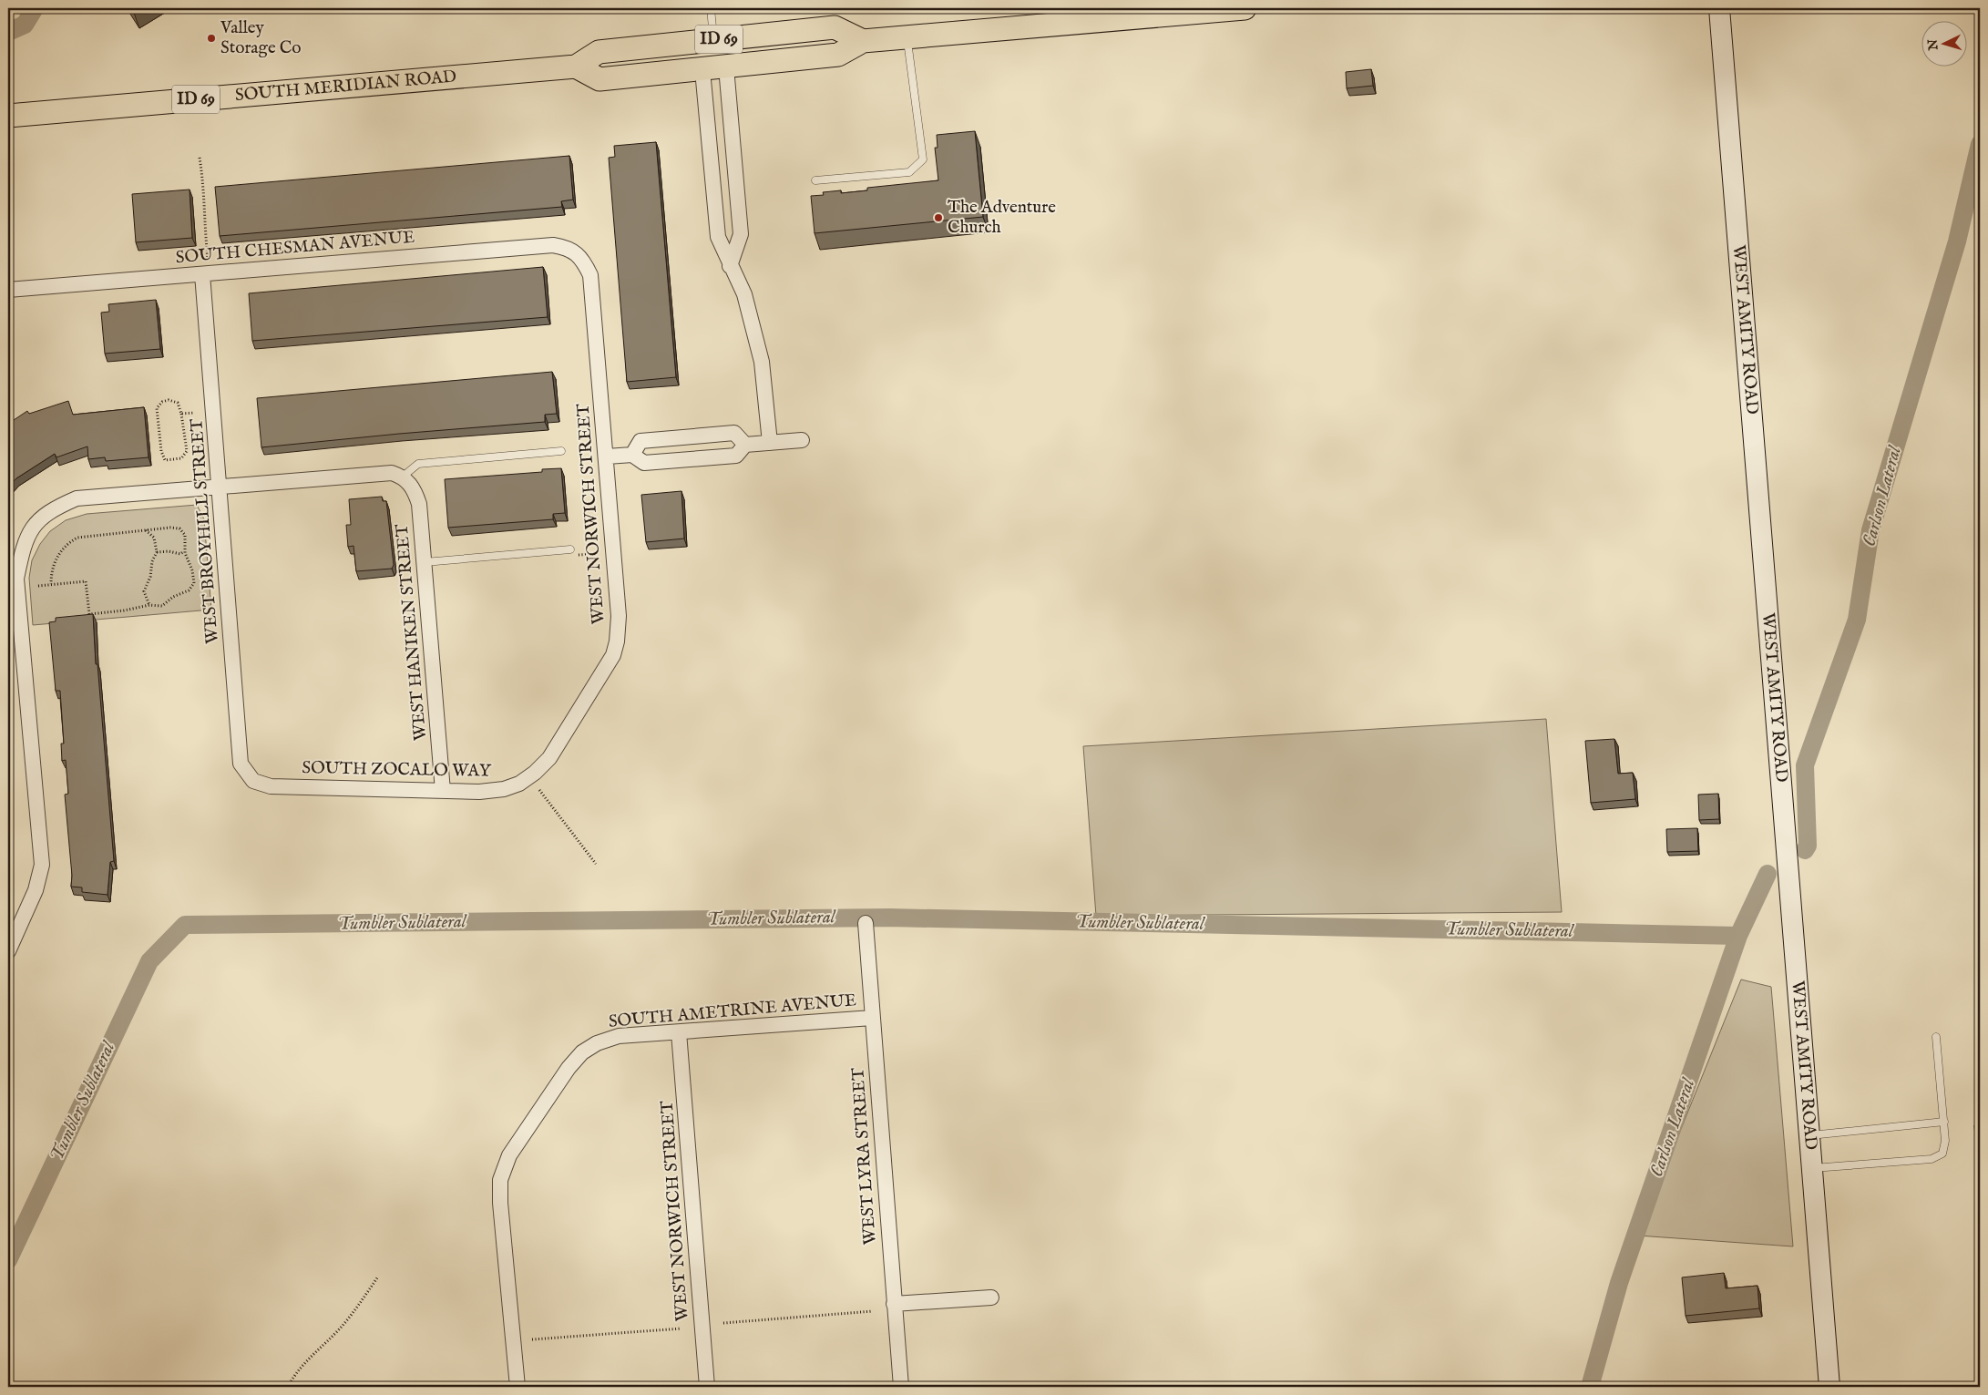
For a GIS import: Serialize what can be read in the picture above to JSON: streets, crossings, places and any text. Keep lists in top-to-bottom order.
{
  "streets": {
    "main road": ["ID 69", "SOUTH MERIDIAN ROAD", "WEST AMITY ROAD"],
    "street": [
      "SOUTH CHESMAN AVENUE",
      "WEST NORWICH STREET",
      "WEST BROYHILL STREET",
      "WEST HANIKEN STREET",
      "SOUTH ZOCALO WAY",
      "SOUTH AMETRINE AVENUE",
      "WEST LYRA STREET"
    ]
  },
  "crossings": [
    ["SOUTH CHESMAN AVENUE", "WEST NORWICH STREET"],
    ["SOUTH CHESMAN AVENUE", "WEST BROYHILL STREET"],
    ["WEST NORWICH STREET", "SOUTH ZOCALO WAY"],
    ["WEST NORWICH STREET", "SOUTH AMETRINE AVENUE"],
    ["WEST BROYHILL STREET", "SOUTH ZOCALO WAY"],
    ["WEST HANIKEN STREET", "SOUTH ZOCALO WAY"],
    ["SOUTH AMETRINE AVENUE", "WEST LYRA STREET"]
  ],
  "water": ["Carlson Lateral", "Tumbler Sublateral"],
  "places": ["Valley Storage Co", "The Adventure Church"],
  "north": "left"
}
